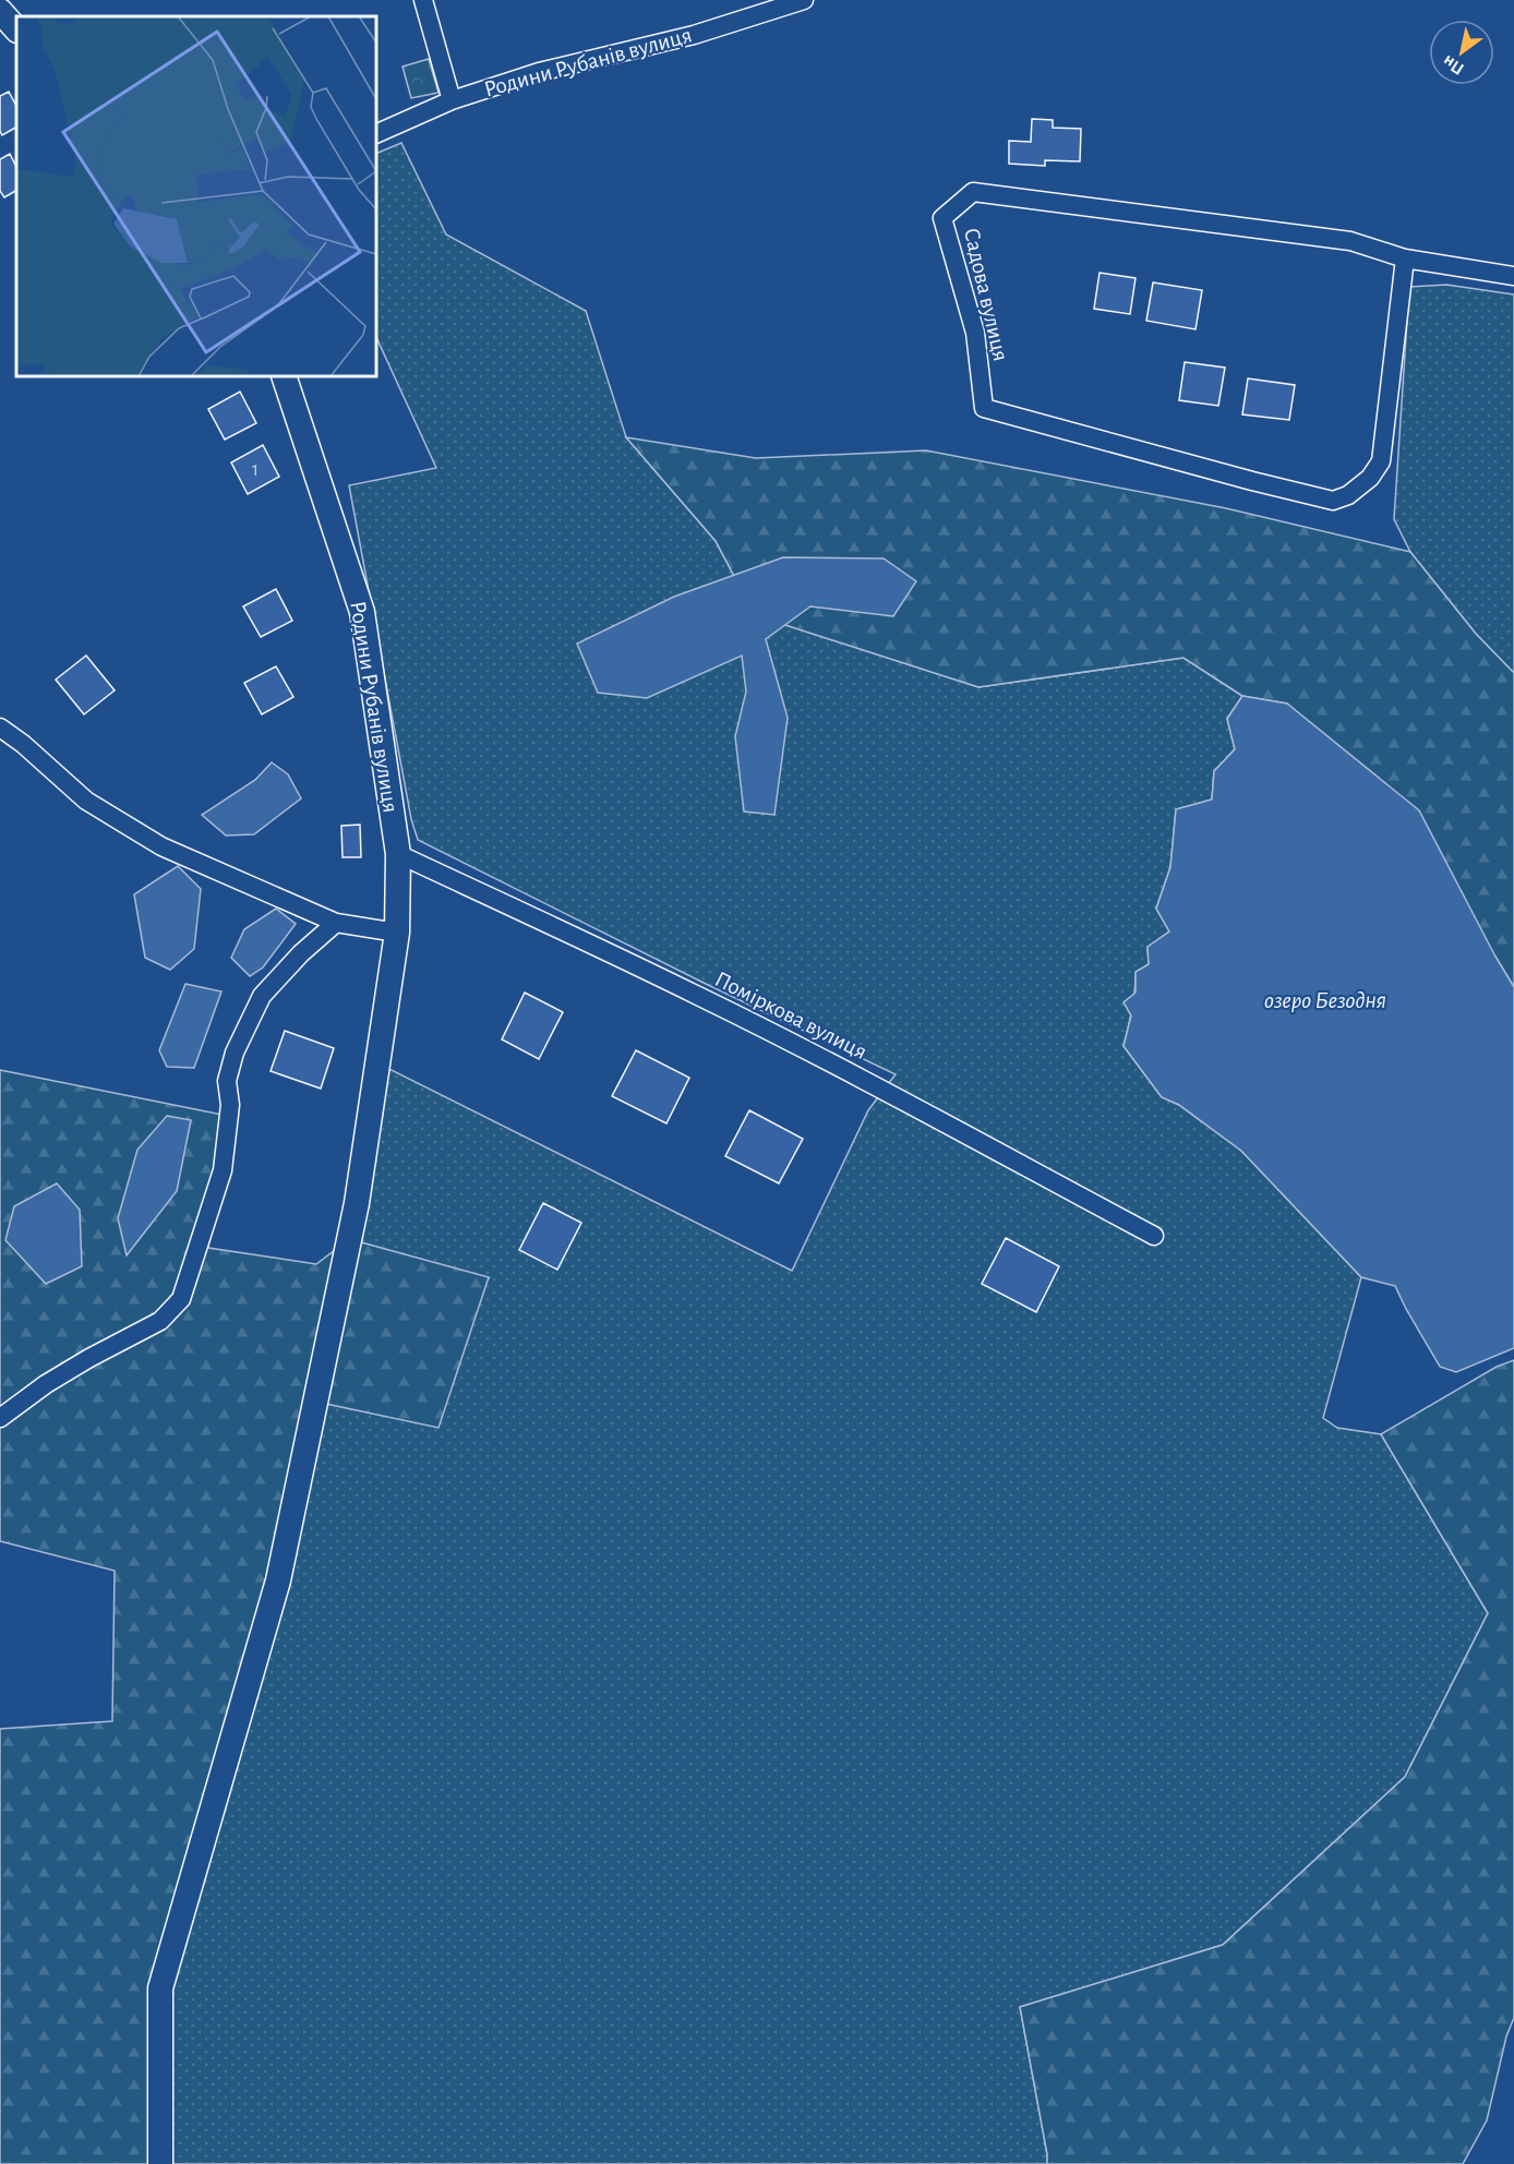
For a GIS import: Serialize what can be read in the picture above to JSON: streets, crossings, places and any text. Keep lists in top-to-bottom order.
{
  "streets": {
    "street": ["Родини Рубанів вулиця", "Садова вулиця", "Поміркова вулиця"]
  },
  "crossings": [
    ["Родини Рубанів вулиця", "Поміркова вулиця"]
  ],
  "water": ["озеро Безодня"],
  "house_numbers": ["1"],
  "north": "bottom left"
}
